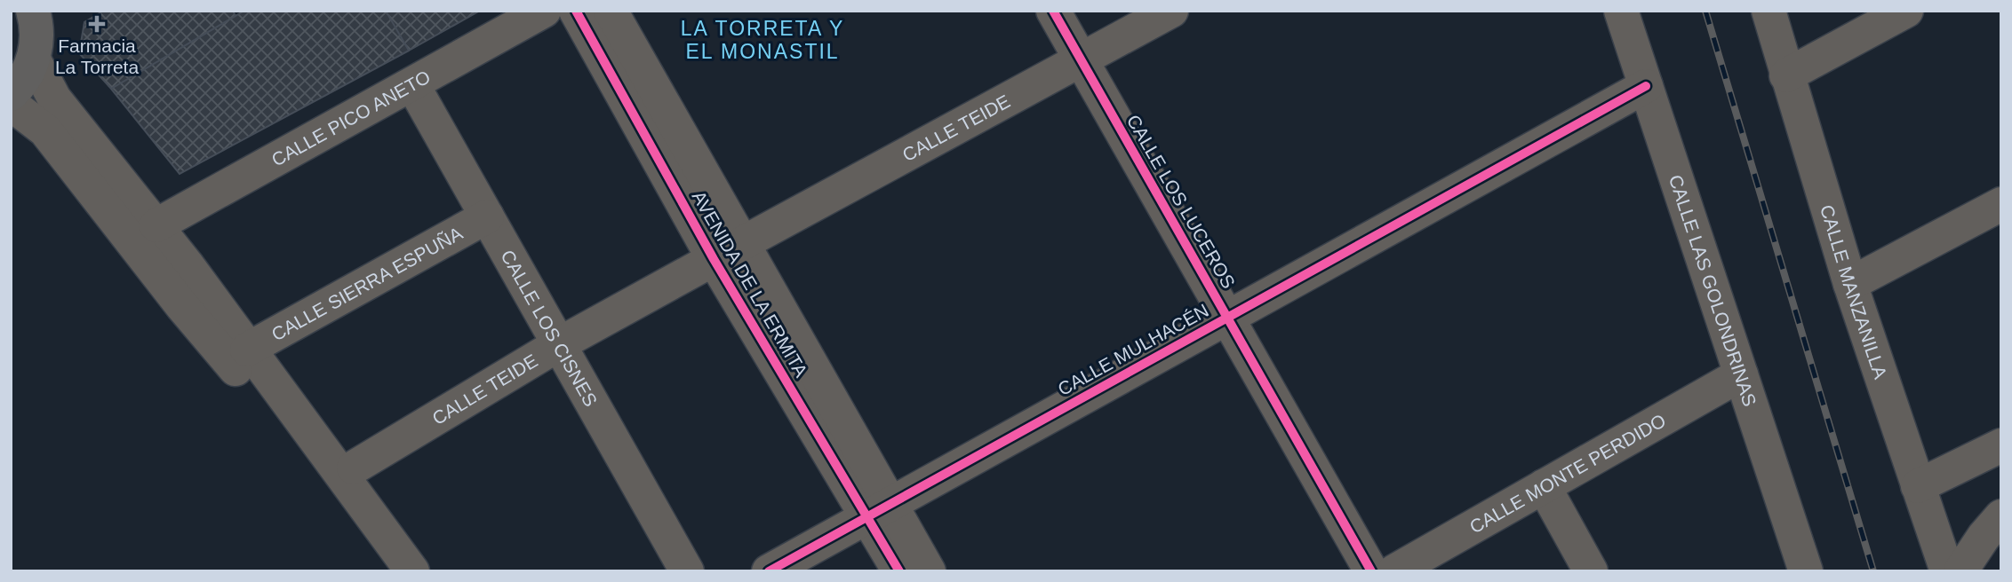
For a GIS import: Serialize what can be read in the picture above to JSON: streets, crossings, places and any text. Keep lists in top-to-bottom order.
{
  "streets": {
    "street": [
      "CALLE PICO ANETO",
      "CALLE TEIDE",
      "CALLE LOS LUCEROS",
      "CALLE SIERRA ESPUÑA",
      "AVENIDA DE LA ERMITA",
      "CALLE LAS GOLONDRINAS",
      "CALLE MANZANILLA",
      "CALLE LOS CISNES",
      "CALLE MULHACÉN",
      "CALLE MONTE PERDIDO"
    ]
  },
  "crossings": [
    ["CALLE PICO ANETO", "CALLE LOS CISNES"],
    ["CALLE TEIDE", "CALLE LOS LUCEROS"],
    ["CALLE TEIDE", "AVENIDA DE LA ERMITA"],
    ["CALLE TEIDE", "CALLE LOS CISNES"],
    ["CALLE LOS LUCEROS", "CALLE MULHACÉN"],
    ["CALLE SIERRA ESPUÑA", "CALLE LOS CISNES"],
    ["AVENIDA DE LA ERMITA", "CALLE MULHACÉN"],
    ["CALLE LAS GOLONDRINAS", "CALLE MULHACÉN"],
    ["CALLE LAS GOLONDRINAS", "CALLE MONTE PERDIDO"]
  ],
  "districts": ["LA TORRETA Y EL MONASTIL"],
  "places": {
    "health": ["Farmacia La Torreta"]
  }
}
